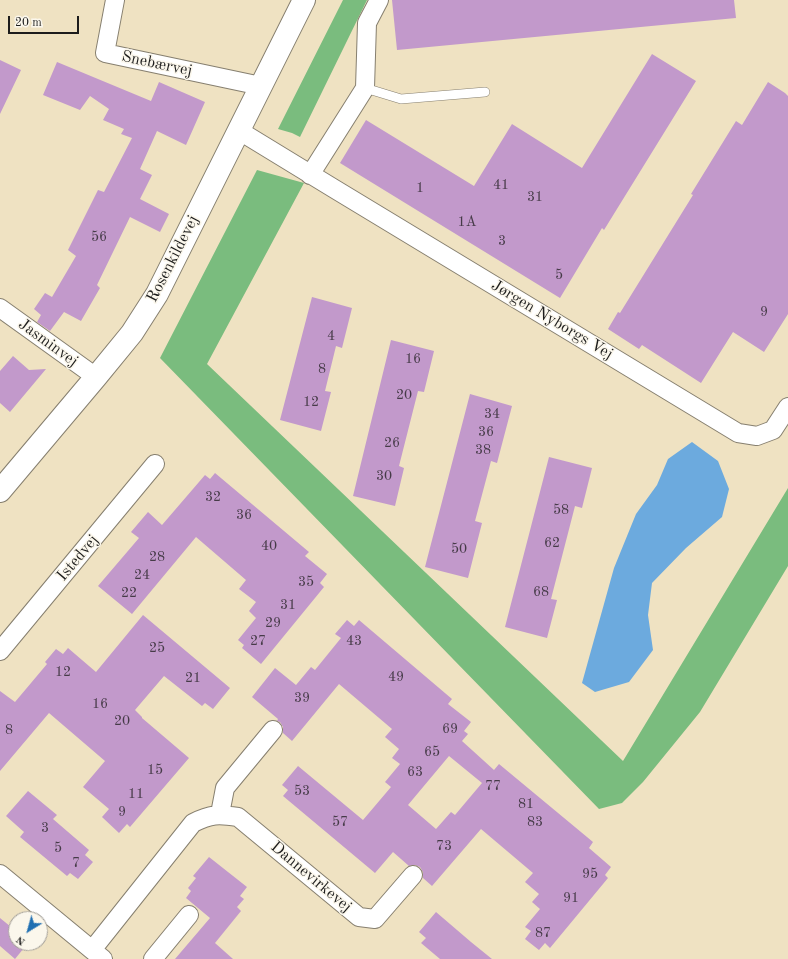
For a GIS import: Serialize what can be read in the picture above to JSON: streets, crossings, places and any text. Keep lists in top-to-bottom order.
{
  "streets": {
    "street": [
      "Snebærvej",
      "Rosenkildevej",
      "Jørgen Nyborgs Vej",
      "Jasminvej",
      "Istedvej",
      "Dannevirkevej"
    ]
  },
  "crossings": [
    ["Snebærvej", "Rosenkildevej"],
    ["Rosenkildevej", "Jørgen Nyborgs Vej"],
    ["Rosenkildevej", "Jasminvej"]
  ],
  "house_numbers": [
    "41",
    "1",
    "31",
    "1A",
    "56",
    "3",
    "5",
    "9",
    "4",
    "16",
    "8",
    "20",
    "12",
    "34",
    "36",
    "26",
    "38",
    "30",
    "32",
    "58",
    "36",
    "62",
    "40",
    "50",
    "28",
    "24",
    "35",
    "68",
    "22",
    "31",
    "29",
    "27",
    "43",
    "25",
    "12",
    "49",
    "21",
    "39",
    "16",
    "20",
    "69",
    "8",
    "65",
    "15",
    "63",
    "77",
    "53",
    "11",
    "81",
    "9",
    "57",
    "83",
    "3",
    "73",
    "5",
    "7",
    "95",
    "91",
    "87"
  ],
  "scale_bar": "20 m",
  "north": "bottom left"
}
